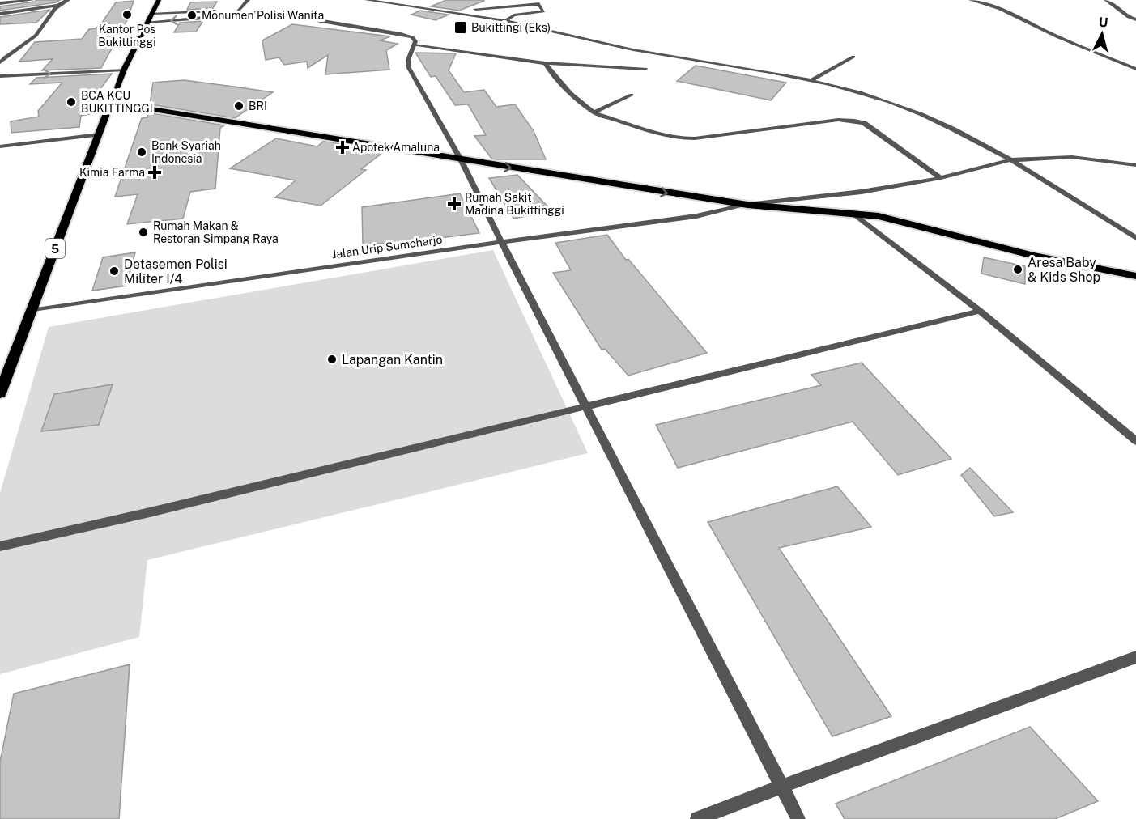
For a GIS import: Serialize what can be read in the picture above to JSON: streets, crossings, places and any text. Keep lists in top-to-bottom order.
{
  "streets": {
    "highway": ["5"],
    "street": ["Jalan Urip Sumoharjo"]
  },
  "crossings": [
    ["Jalan Urip Sumoharjo", "5"]
  ],
  "places": {
    "other": [
      "Kantor Pos Bukittinggi",
      "Monumen Polisi Wanita",
      "BCA KCU BUKITTINGGI",
      "BRI",
      "Bank Syariah Indonesia",
      "Rumah Makan & Restoran Simpang Raya",
      "Aresa Baby & Kids Shop",
      "Detasemen Polisi Militer I/4",
      "Lapangan Kantin"
    ],
    "transit": ["Bukittingi (Eks)"],
    "health": ["Apotek Amaluna", "Kimia Farma", "Rumah Sakit Madina Bukittinggi"]
  },
  "north": "top"
}
